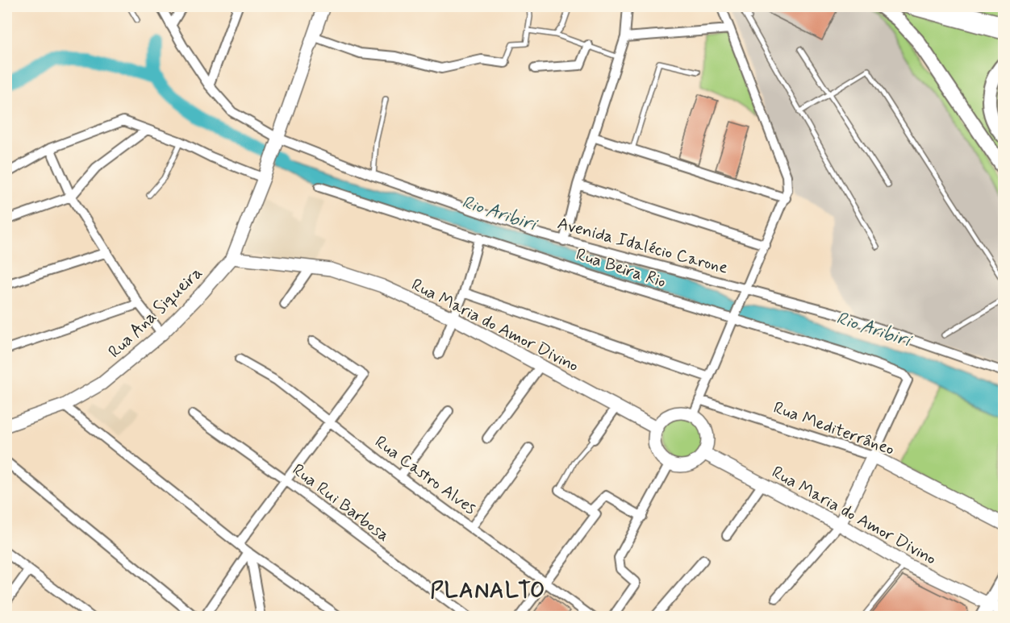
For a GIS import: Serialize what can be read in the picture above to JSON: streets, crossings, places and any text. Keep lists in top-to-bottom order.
{
  "streets": {
    "street": [
      "Avenida Idalécio Carone",
      "Rua Beira Rio",
      "Rua Ana Siqueira",
      "Rua Maria do Amor Divino",
      "Rua Mediterrâneo",
      "Rua Castro Alves",
      "Rua Rui Barbosa"
    ]
  },
  "crossings": [
    ["Avenida Idalécio Carone", "Rua Ana Siqueira"],
    ["Rua Beira Rio", "Rua Mediterrâneo"],
    ["Rua Ana Siqueira", "Rua Maria do Amor Divino"]
  ],
  "districts": ["PLANALTO"],
  "water": ["Rio Aribiri"]
}
